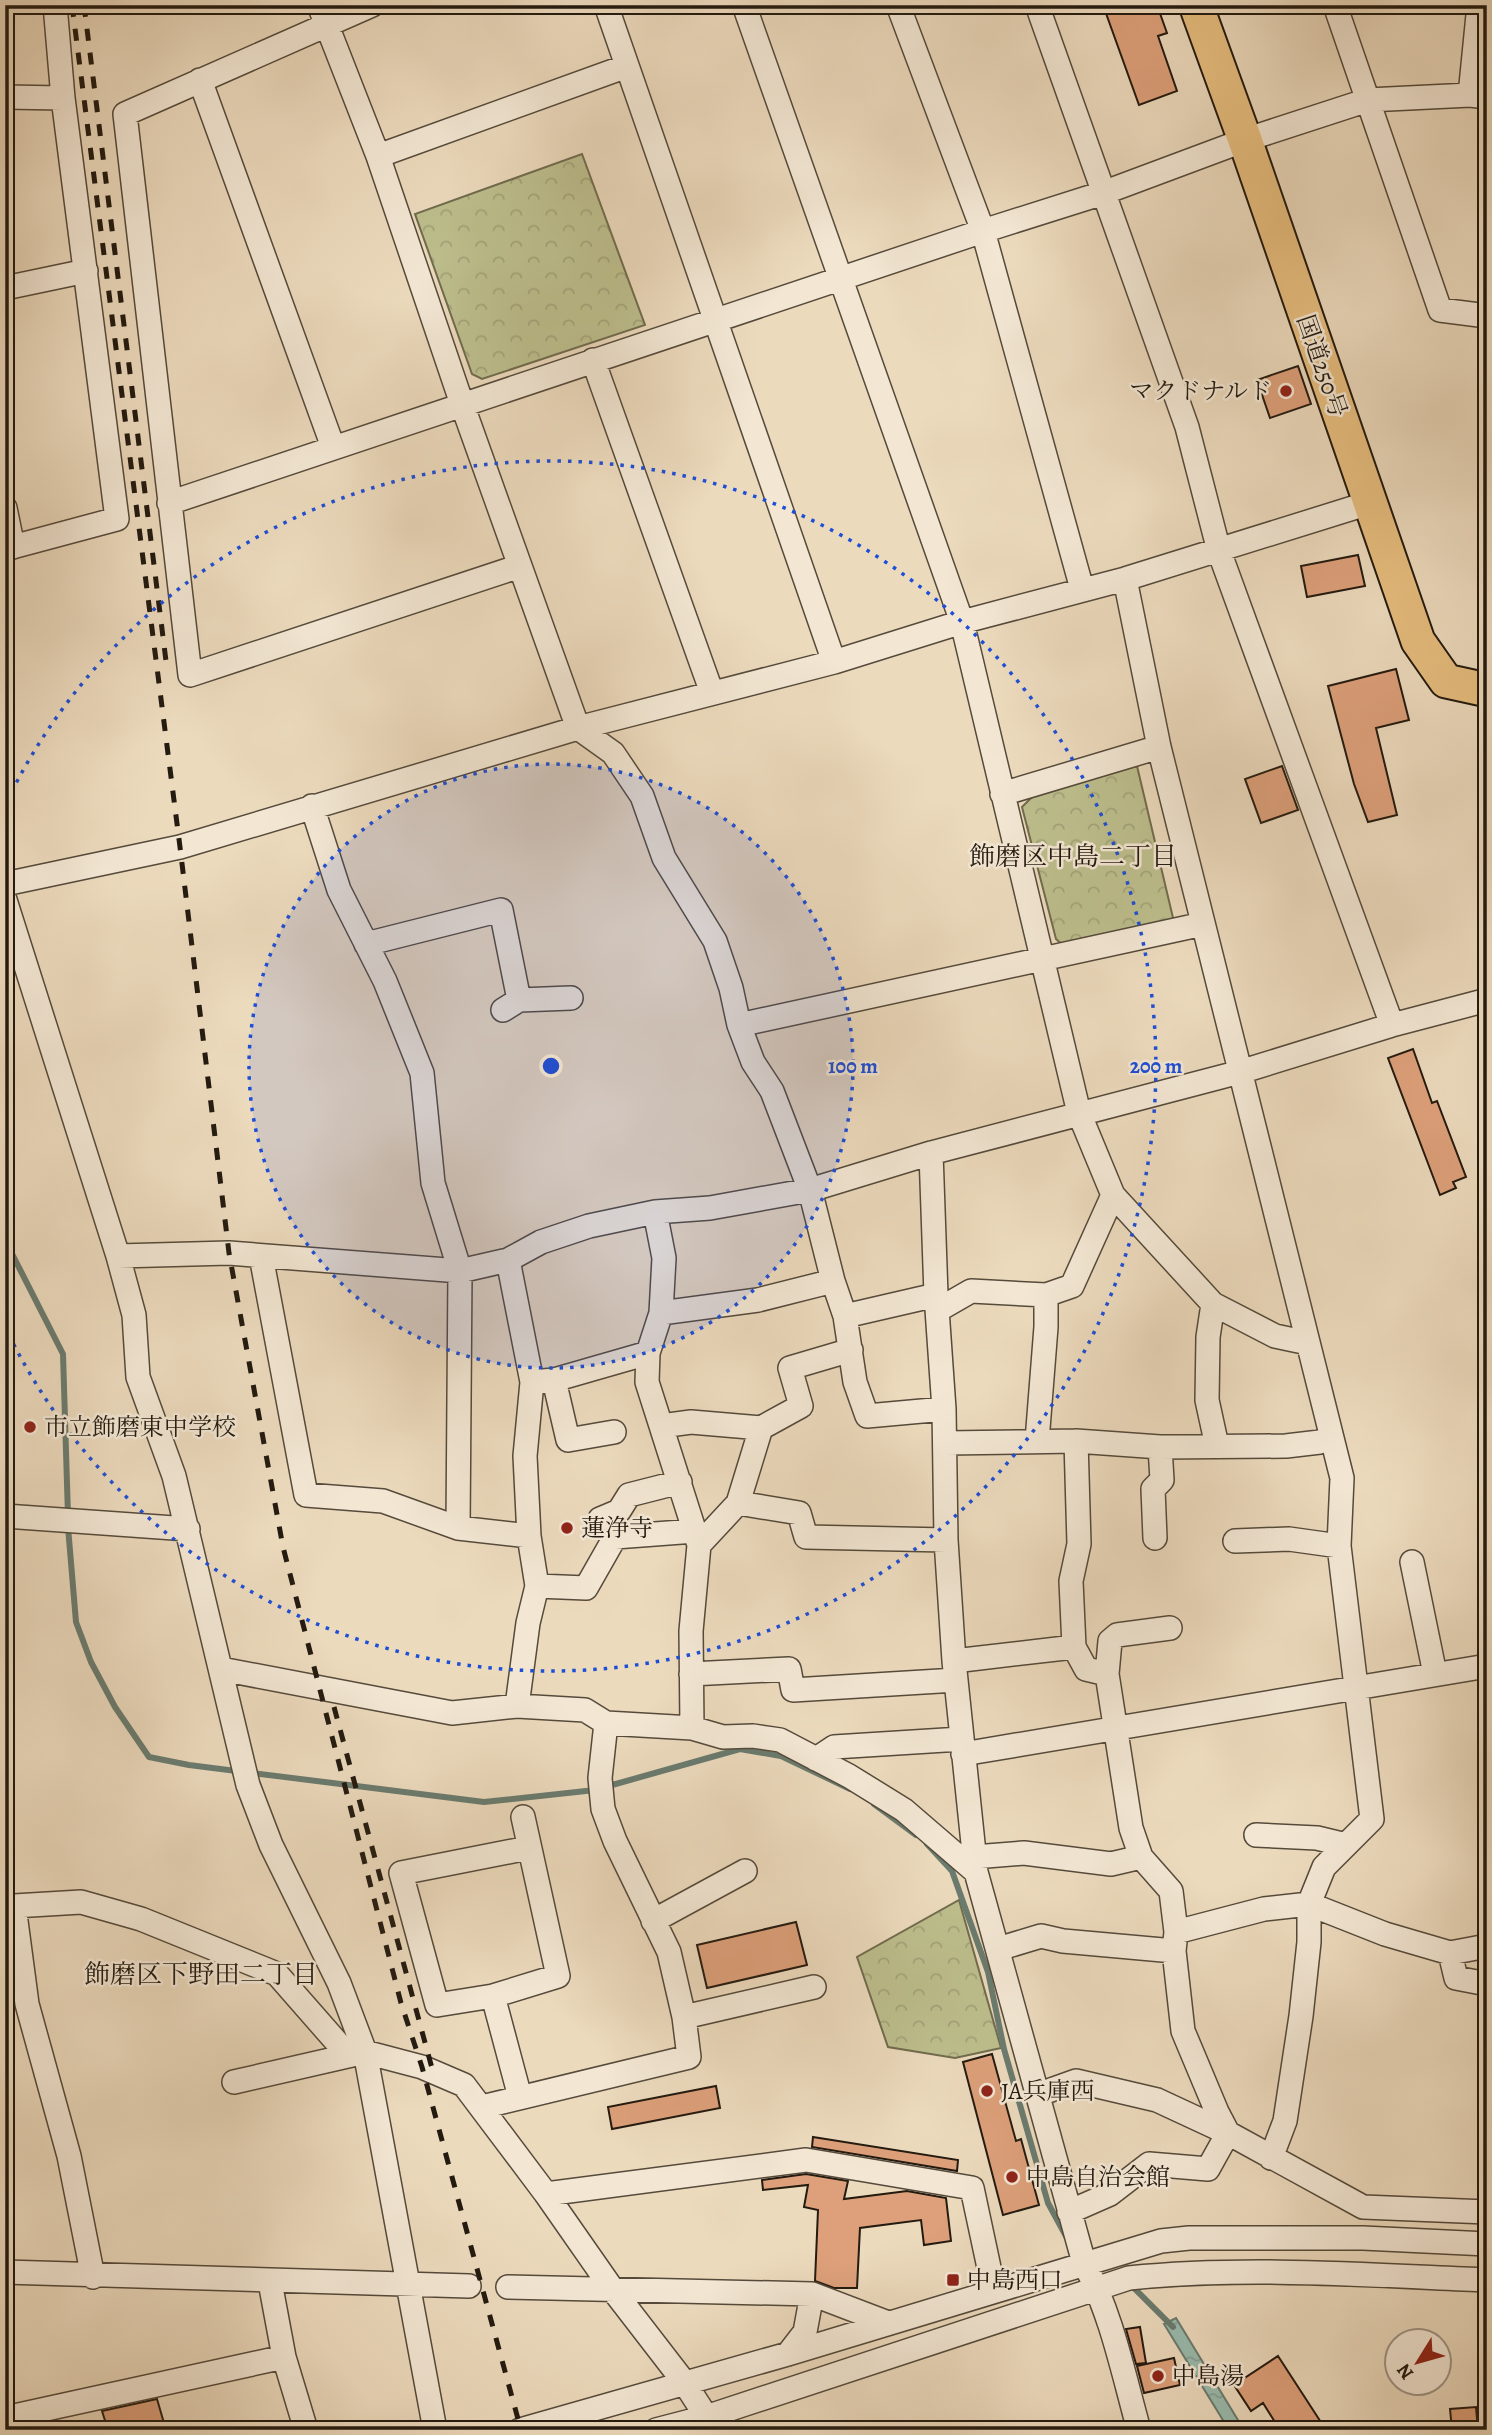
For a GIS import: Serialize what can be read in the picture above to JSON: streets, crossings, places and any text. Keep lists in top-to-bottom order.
{
  "streets": {
    "highway": ["国道250号"]
  },
  "districts": ["飾磨区中島二丁目", "飾磨区下野田二丁目"],
  "places": {
    "other": [
      "マクドナルド",
      "市立飾磨東中学校",
      "蓮浄寺",
      "JA兵庫西",
      "中島自治会館",
      "中島湯"
    ],
    "transit": ["中島西口"]
  },
  "north": "bottom left",
  "rings": ["100 m", "200 m"]
}
